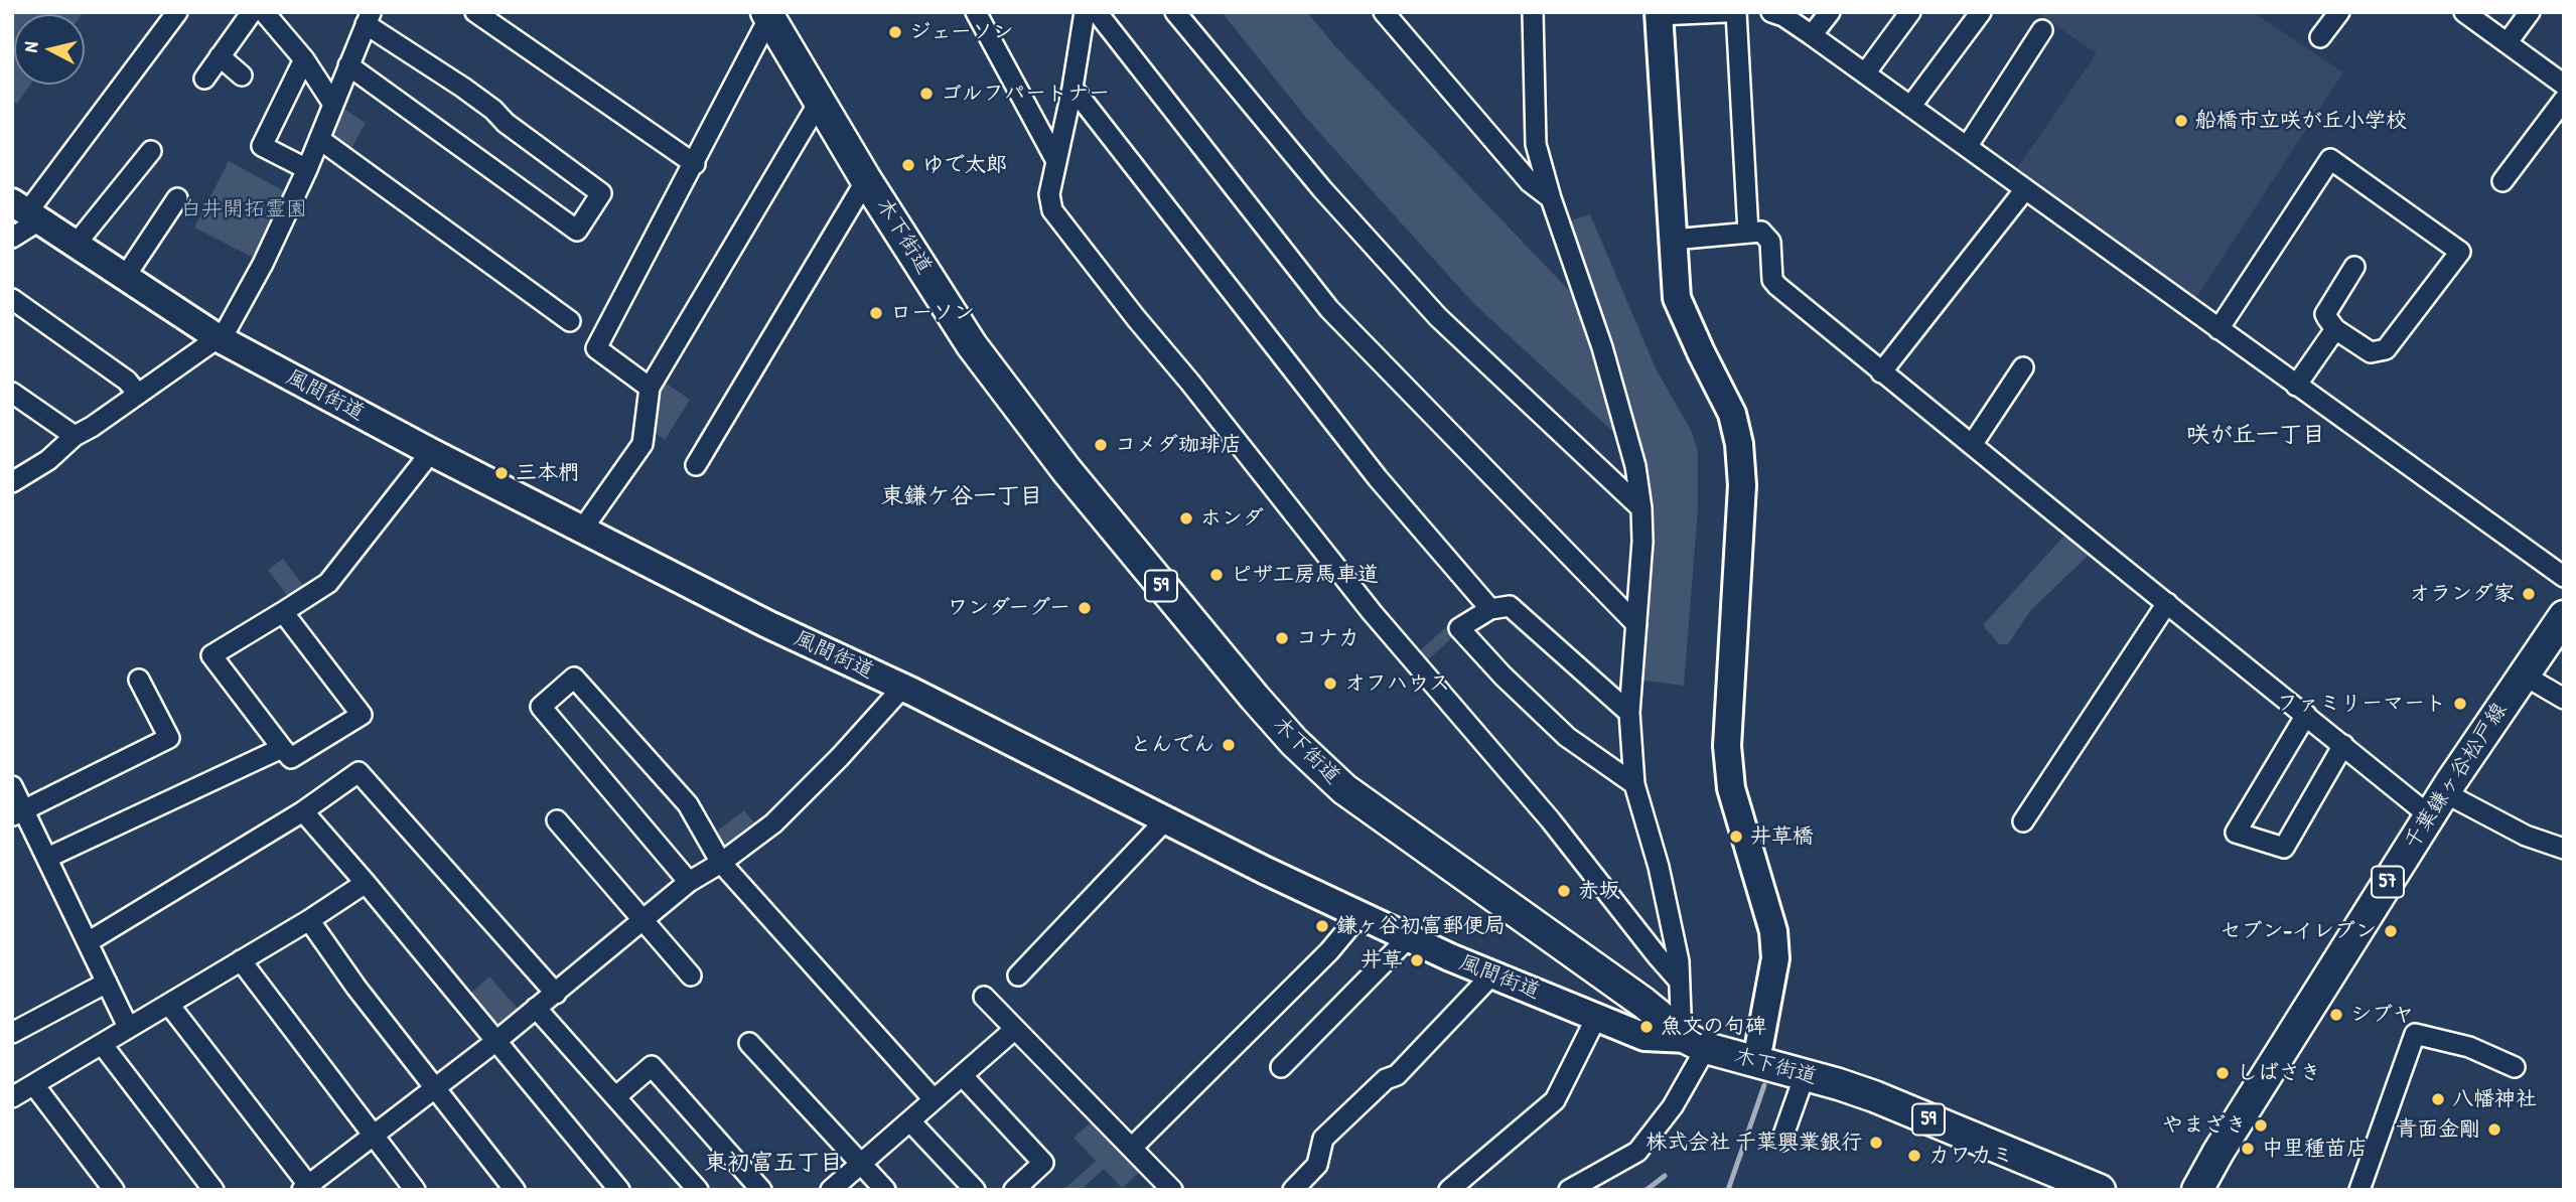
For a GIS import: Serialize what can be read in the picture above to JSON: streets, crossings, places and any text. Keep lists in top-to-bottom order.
{
  "streets": {
    "main road": [
      "木下街道",
      "59",
      "千葉鎌ヶ谷松戸線",
      "57"
    ],
    "street": ["風間街道"]
  },
  "crossings": [
    ["木下街道", "風間街道"]
  ],
  "districts": ["咲が丘一丁目", "東鎌ケ谷一丁目", "東初富五丁目"],
  "parks": ["白井開拓霊園"],
  "places": [
    "ジェーソン",
    "ゴルフパートナー",
    "船橋市立咲が丘小学校",
    "ゆで太郎",
    "ローソン",
    "コメダ珈琲店",
    "三本椚",
    "ホンダ",
    "ピザ工房馬車道",
    "オランダ家",
    "ワンダーグー",
    "コナカ",
    "オフハウス",
    "ファミリーマート",
    "とんでん",
    "井草橋",
    "赤坂",
    "鎌ヶ谷初富郵便局",
    "セブン-イレブン",
    "井草",
    "シブヤ",
    "魚文の句碑",
    "しばさき",
    "八幡神社",
    "やまざき",
    "青面金剛",
    "株式会社 千葉興業銀行",
    "中里種苗店",
    "カワカミ"
  ],
  "north": "left"
}
